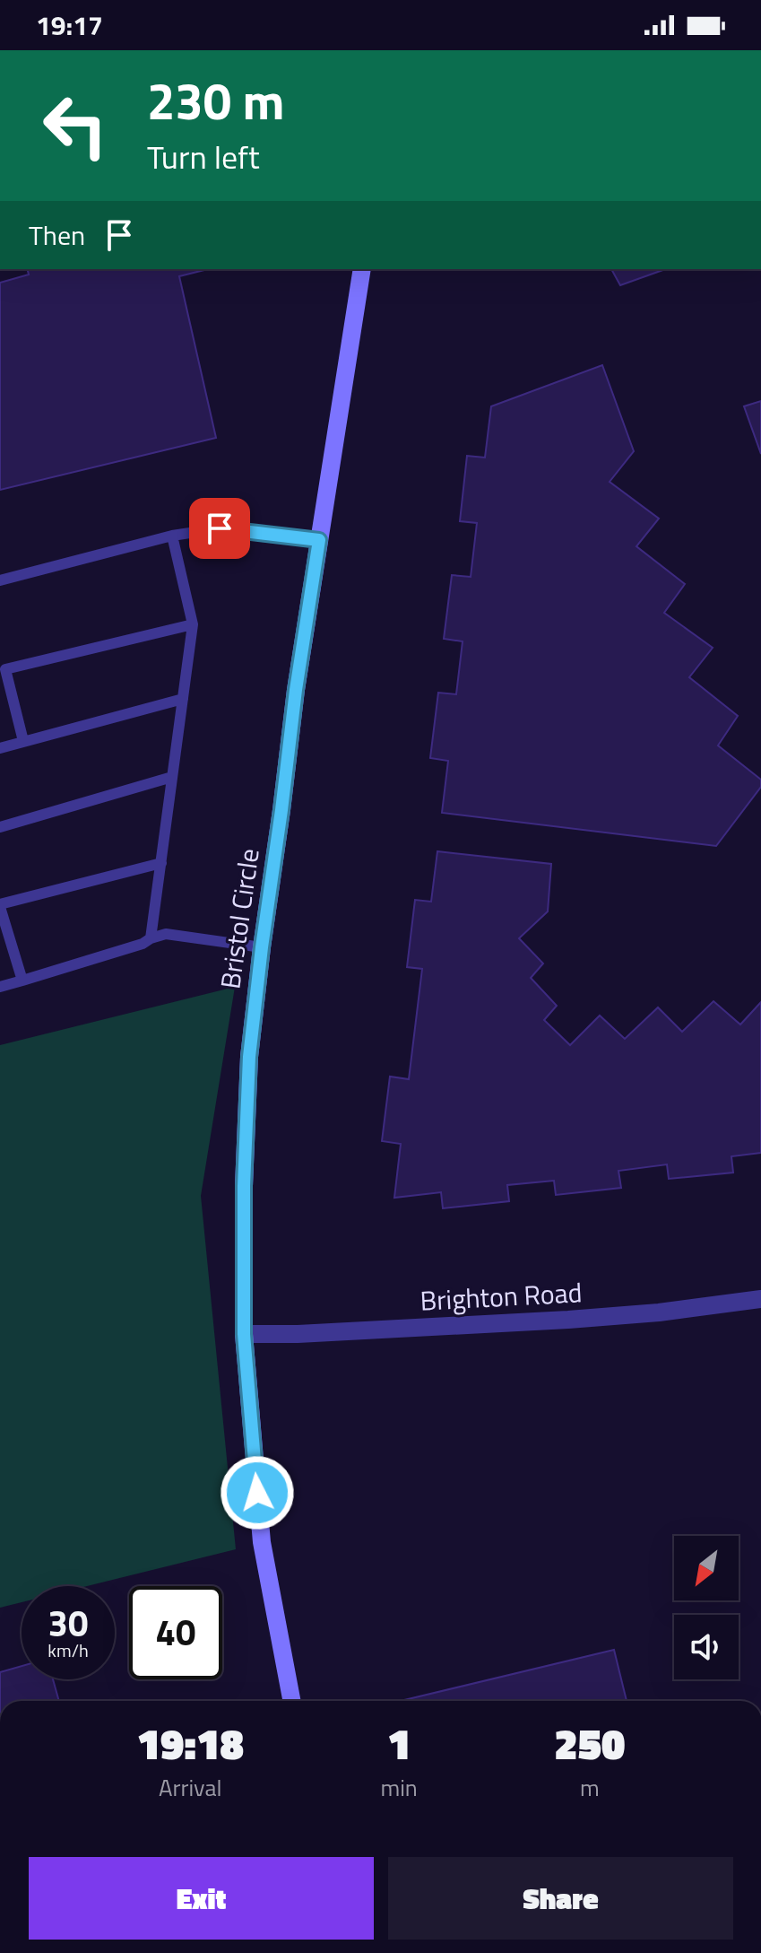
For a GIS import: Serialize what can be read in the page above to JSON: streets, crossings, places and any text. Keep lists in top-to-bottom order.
{
  "streets": {
    "street": ["Bristol Circle", "Brighton Road"]
  },
  "crossings": [
    ["Bristol Circle", "Brighton Road"]
  ],
  "north": "bottom left",
  "page": {
    "status": "19:17",
    "turn": ["230 m", "Turn left"],
    "then": "Then",
    "speed": "30 km/h",
    "limit": "40",
    "eta": [
      "19:18",
      "Arrival",
      "1",
      "min",
      "250",
      "m"
    ],
    "buttons": ["Exit", "Share"]
  }
}
